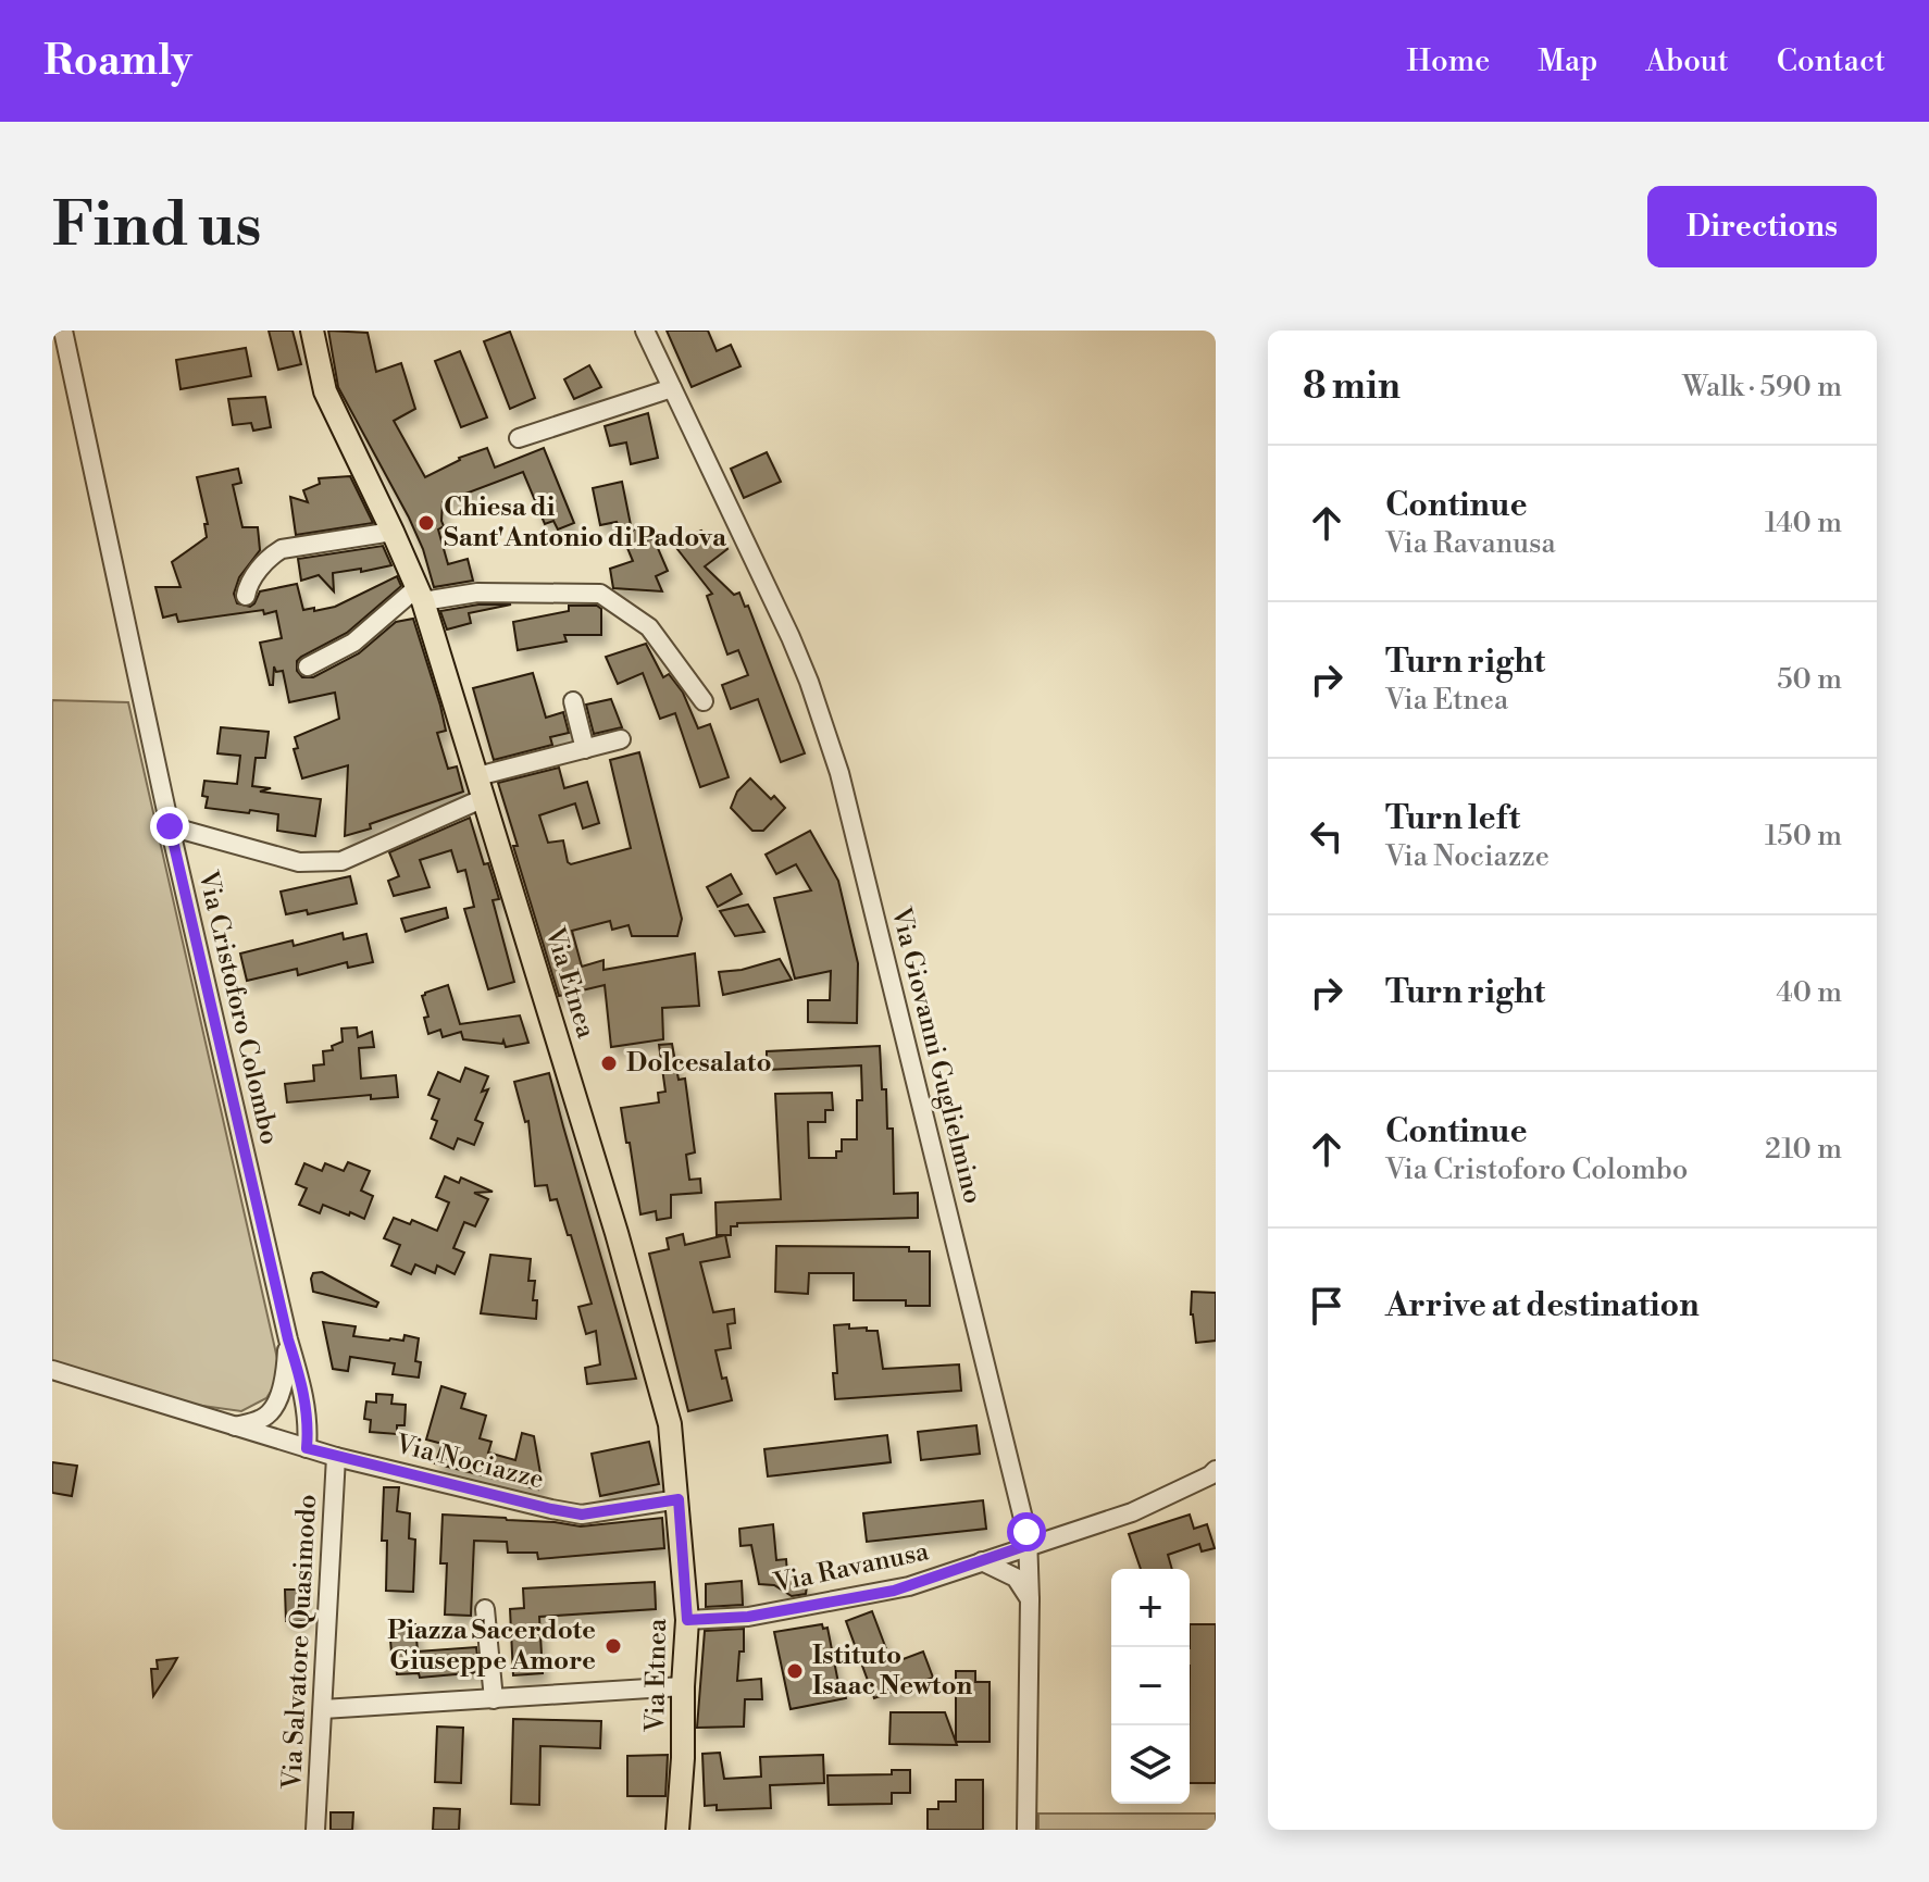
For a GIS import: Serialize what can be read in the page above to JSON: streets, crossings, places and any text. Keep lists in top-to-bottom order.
{
  "streets": {
    "main road": ["Via Etnea"],
    "street": [
      "Via Cristoforo Colombo",
      "Via Giovanni Guglielmino",
      "Via Nociazze",
      "Via Ravanusa",
      "Via Salvatore Quasimodo"
    ]
  },
  "crossings": [
    ["Via Etnea", "Via Nociazze"],
    ["Via Etnea", "Via Ravanusa"],
    ["Via Cristoforo Colombo", "Via Nociazze"],
    ["Via Giovanni Guglielmino", "Via Ravanusa"],
    ["Via Nociazze", "Via Salvatore Quasimodo"]
  ],
  "places": [
    "Chiesa di Sant'Antonio di Padova",
    "Dolcesalato",
    "Piazza Sacerdote Giuseppe Amore",
    "Istituto Isaac Newton"
  ],
  "page": {
    "header": "Roamly",
    "nav": [
      "Home",
      "Map",
      "About",
      "Contact"
    ],
    "buttons": "Directions",
    "title": "Find us",
    "heading": ["8 min", "Walk · 590 m"],
    "list": [
      ["Continue", "Via Ravanusa", "140 m"],
      ["Turn right", "Via Etnea", "50 m"],
      ["Turn left", "Via Nociazze", "150 m"],
      ["Turn right", "40 m"],
      ["Continue", "Via Cristoforo Colombo", "210 m"],
      "Arrive at destination"
    ],
    "map_buttons": ["+", "−"]
  }
}
